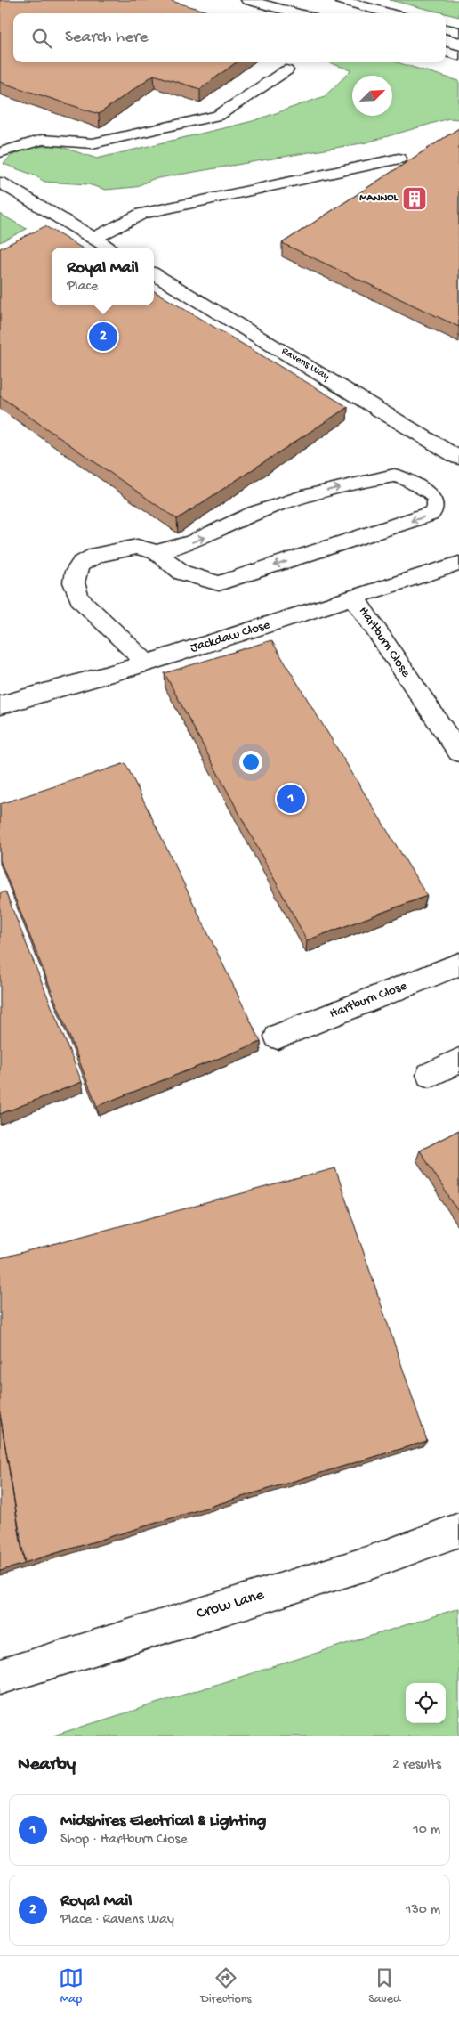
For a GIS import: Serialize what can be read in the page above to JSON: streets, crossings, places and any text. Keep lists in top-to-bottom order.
{
  "streets": {
    "main road": [
      "Ravens Way",
      "Jackdaw Close",
      "Hartburn Close",
      "Crow Lane"
    ]
  },
  "crossings": [
    ["Jackdaw Close", "Hartburn Close"]
  ],
  "places": {
    "building": ["MANNOL"]
  },
  "north": "top right",
  "page": {
    "search": "Search here",
    "popup": ["Royal Mail", "Place"],
    "pins": ["2", "1"],
    "heading": ["Nearby", "2 results"],
    "list": [
      {
        "mark": "1",
        "name": "Midshires Electrical & Lighting",
        "note": "Shop · Hartburn Close",
        "value": "10 m"
      },
      {
        "mark": "2",
        "name": "Royal Mail",
        "note": "Place · Ravens Way",
        "value": "130 m"
      }
    ],
    "nav": ["Map", "Directions", "Saved"]
  }
}
